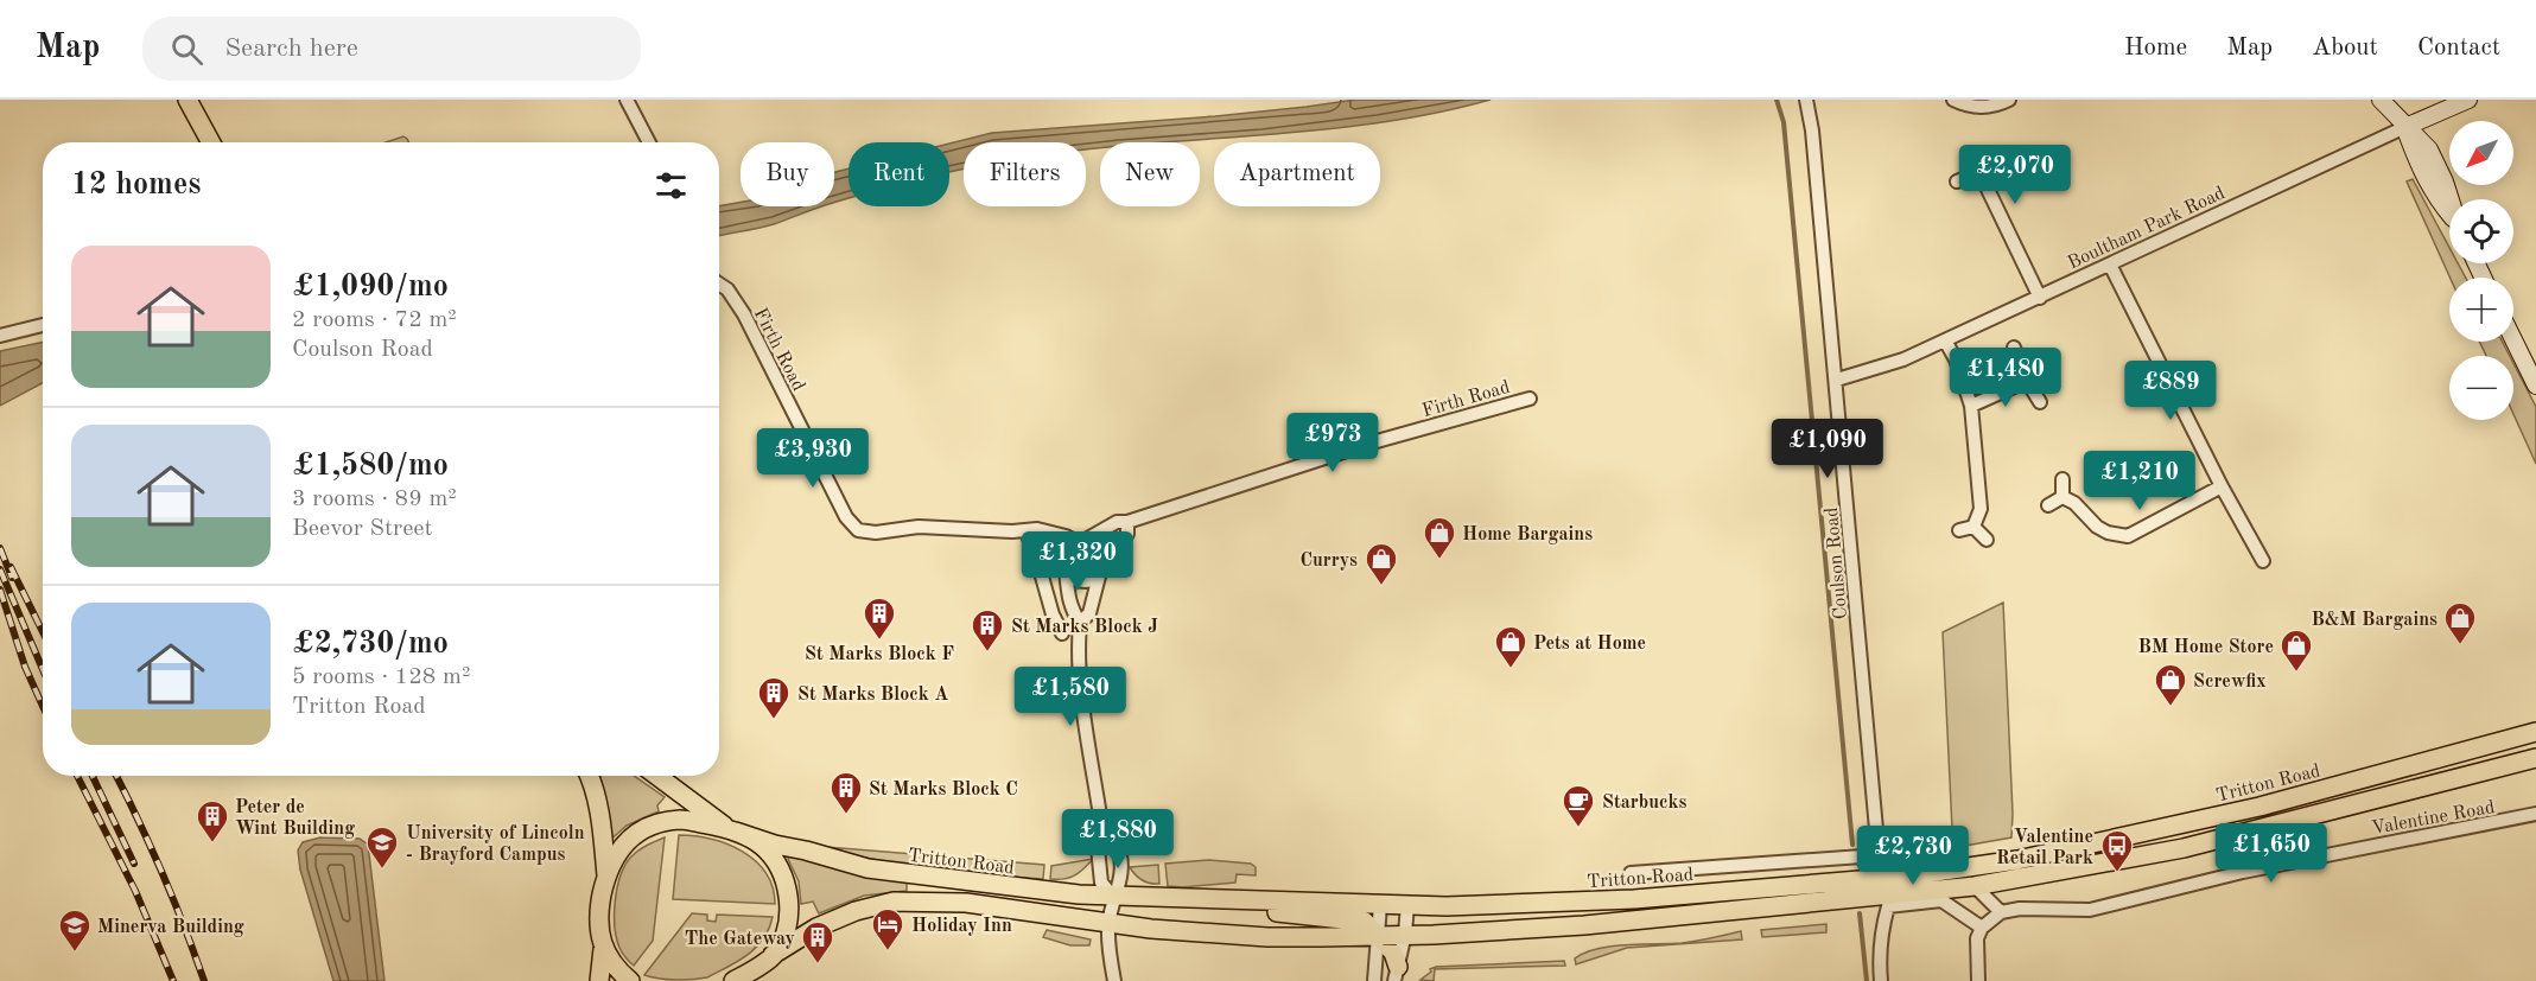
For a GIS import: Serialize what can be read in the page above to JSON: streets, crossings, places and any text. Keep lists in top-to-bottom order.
{
  "streets": {
    "main road": ["Tritton Road"],
    "street": [
      "Boultham Park Road",
      "Firth Road",
      "Coulson Road",
      "Valentine Road"
    ]
  },
  "crossings": [
    ["Boultham Park Road", "Coulson Road"]
  ],
  "places": {
    "shop": [
      "Home Bargains",
      "Currys",
      "B&M Bargains",
      "Pets at Home",
      "BM Home Store",
      "Screwfix"
    ],
    "building": [
      "St Marks Block F",
      "St Marks Block J",
      "St Marks Block A",
      "St Marks Block C",
      "Peter de Wint Building",
      "The Gateway"
    ],
    "cafe": ["Starbucks"],
    "school or university": ["University of Lincoln - Brayford Campus", "Minerva Building"],
    "bus stop": ["Valentine Retail Park"],
    "hotel": ["Holiday Inn"]
  },
  "north": "bottom left",
  "page": {
    "header": "Map",
    "search": "Search here",
    "nav": [
      "Home",
      "Map",
      "About",
      "Contact"
    ],
    "map_buttons": ["+", "−"],
    "chip": [
      "Buy",
      "Rent",
      "Filters",
      "New",
      "Apartment"
    ],
    "heading": "12 homes",
    "price": [
      "£2,070",
      "£1,480",
      "£889",
      "£973",
      "£1,090",
      "£3,930",
      "£1,210",
      "£1,320",
      "£1,580",
      "£1,880",
      "£1,650",
      "£2,730"
    ],
    "list": [
      {
        "name": "£1,090/mo",
        "note": "2 rooms · 72 m² · Coulson Road"
      },
      {
        "name": "£1,580/mo",
        "note": "3 rooms · 89 m² · Beevor Street"
      },
      {
        "name": "£2,730/mo",
        "note": "5 rooms · 128 m² · Tritton Road"
      }
    ]
  }
}
